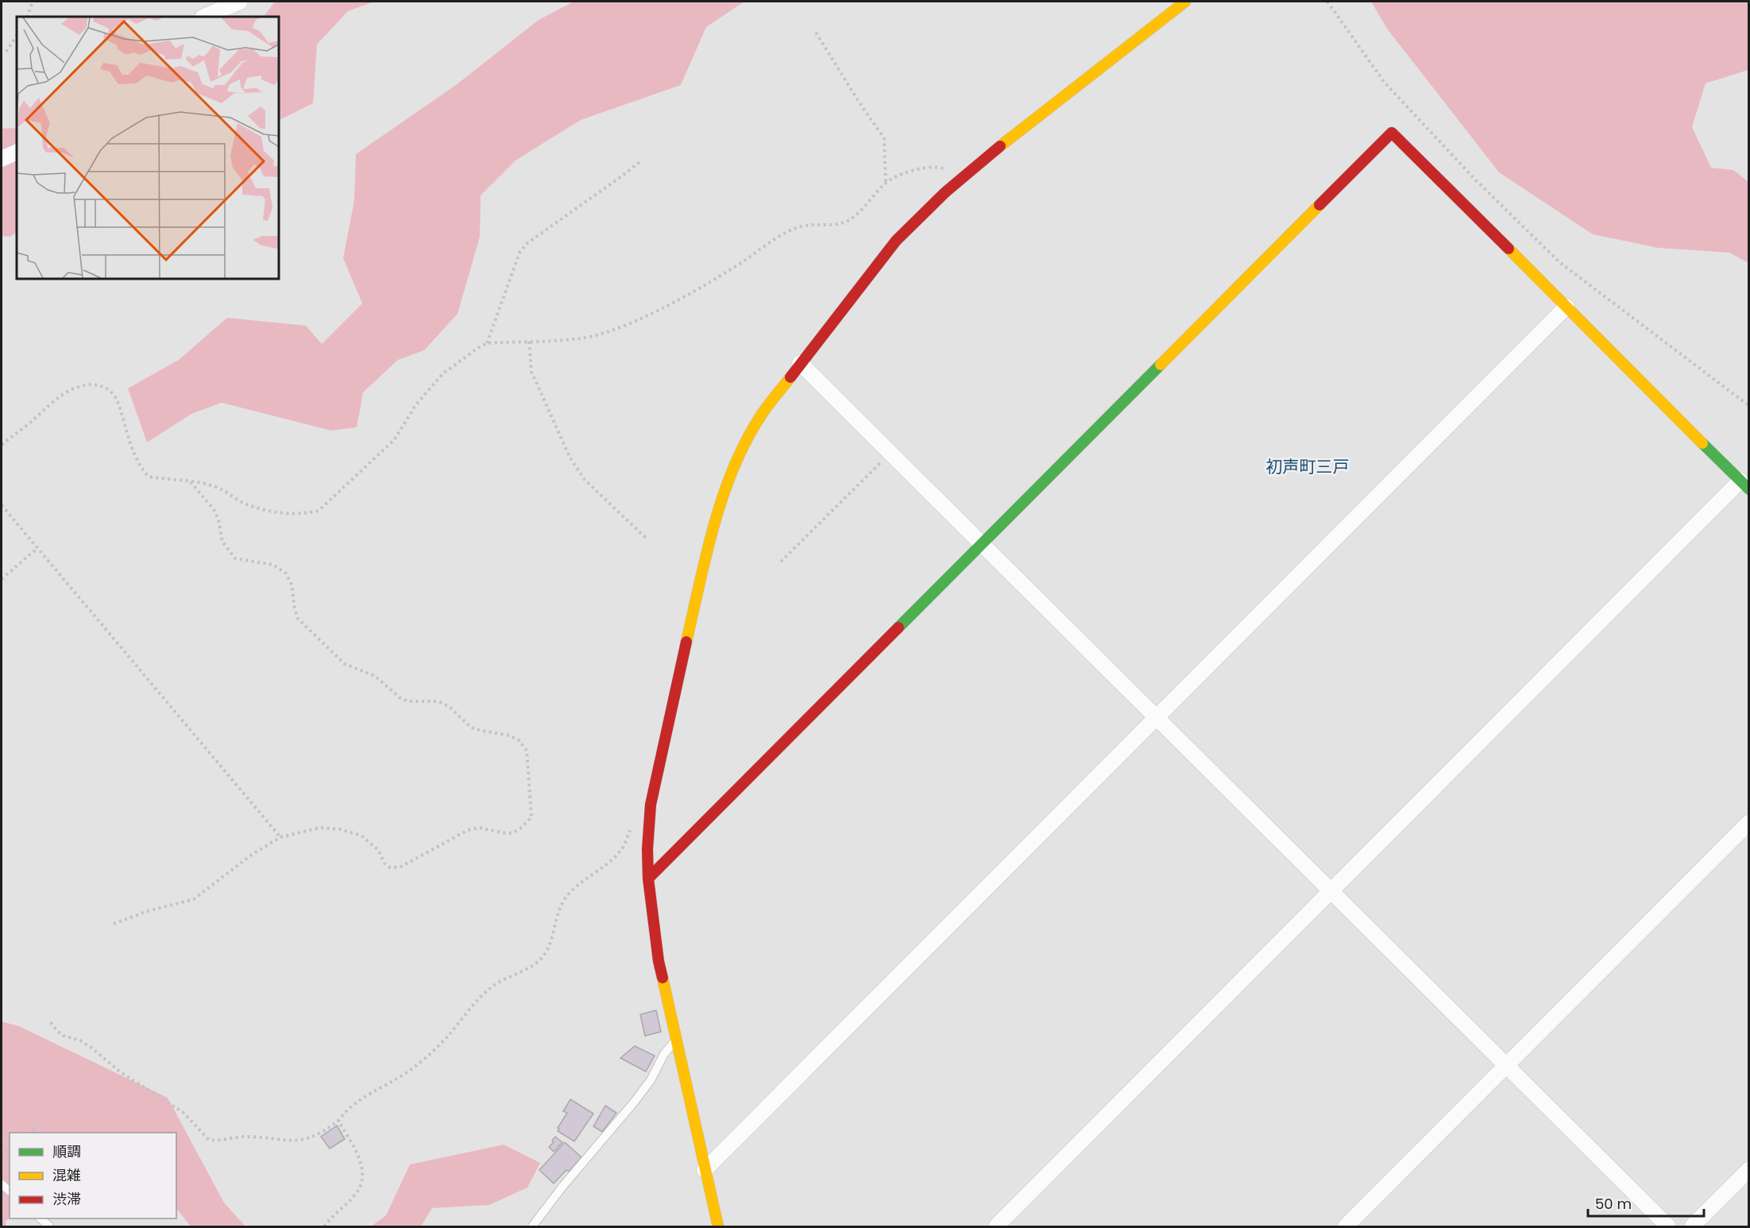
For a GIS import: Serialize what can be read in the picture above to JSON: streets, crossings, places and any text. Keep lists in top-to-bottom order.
{
  "districts": ["初声町三戸"],
  "legend": ["順調", "混雑", "渋滞"],
  "scale_bar": "50 m"
}
